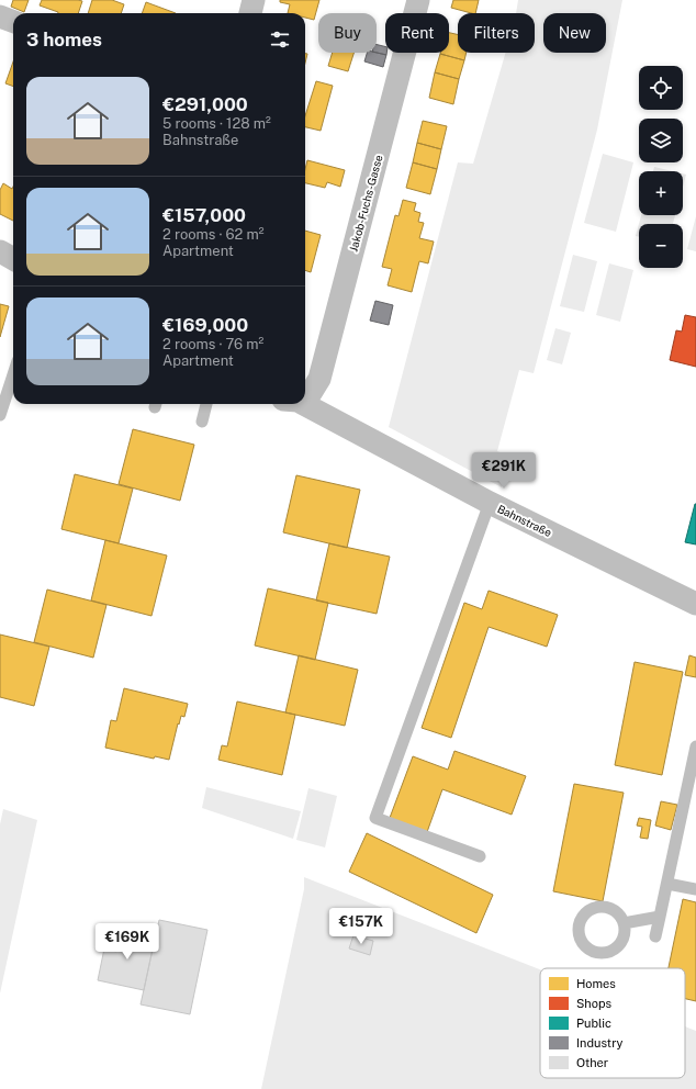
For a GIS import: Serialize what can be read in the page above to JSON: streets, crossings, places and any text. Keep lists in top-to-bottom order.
{
  "streets": {
    "street": ["Jakob-Fuchs-Gasse", "Bahnstraße"]
  },
  "legend": [
    "Homes",
    "Shops",
    "Public",
    "Industry",
    "Other"
  ],
  "page": {
    "chip": [
      "Buy",
      "Rent",
      "Filters",
      "New"
    ],
    "heading": "3 homes",
    "map_buttons": ["+", "−"],
    "list": [
      {
        "name": "€291,000",
        "note": "5 rooms · 128 m² · Bahnstraße"
      },
      {
        "name": "€157,000",
        "note": "2 rooms · 62 m² · Apartment"
      },
      {
        "name": "€169,000",
        "note": "2 rooms · 76 m² · Apartment"
      }
    ],
    "price": ["€291K", "€157K", "€169K"]
  }
}
